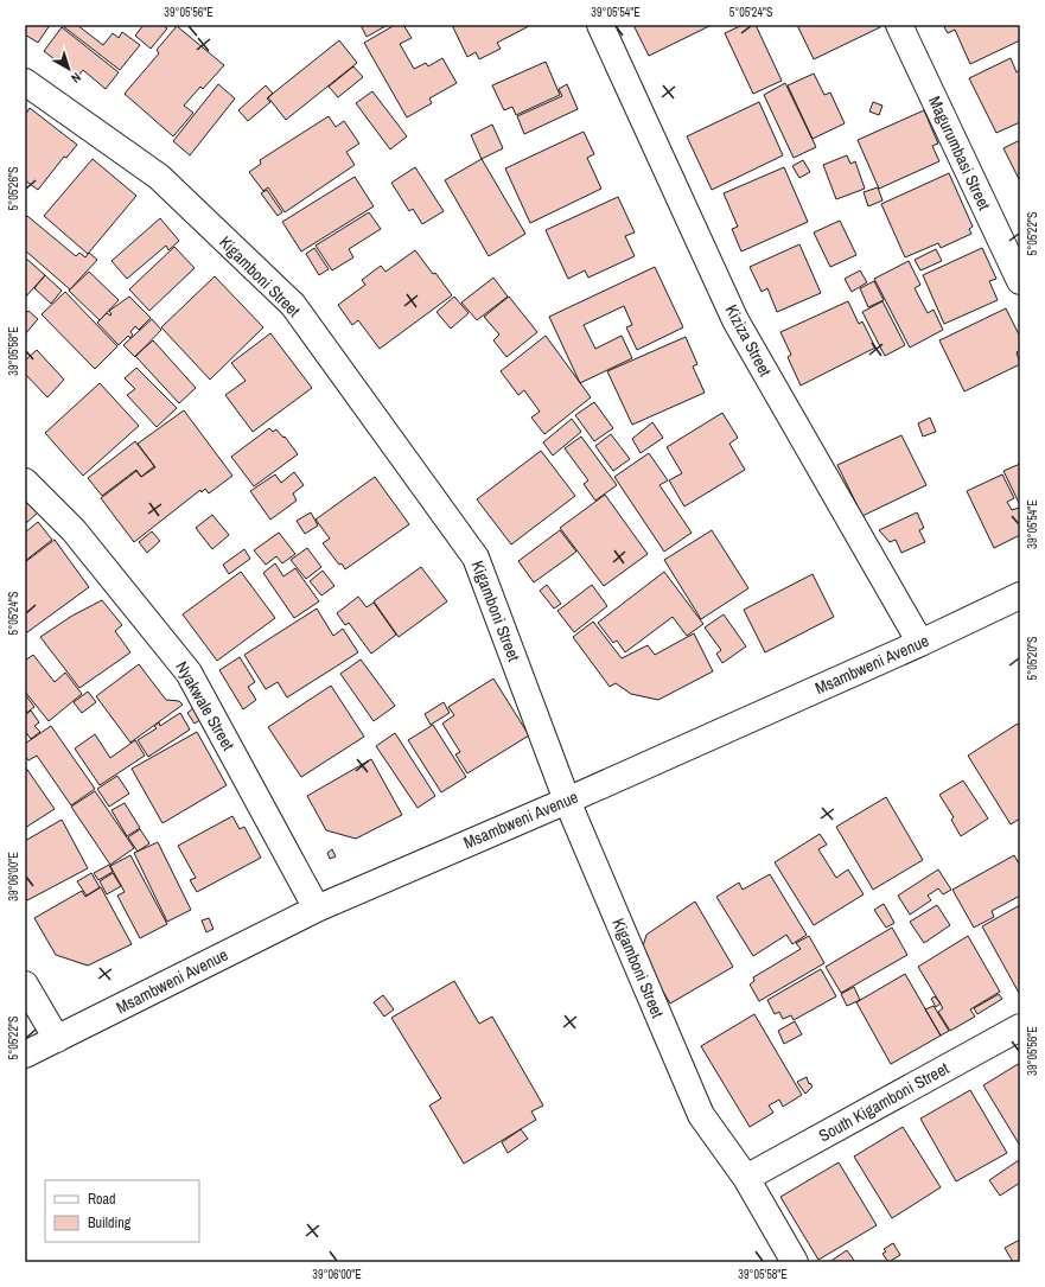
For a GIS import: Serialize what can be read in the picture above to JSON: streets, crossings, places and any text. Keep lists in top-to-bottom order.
{
  "streets": {
    "street": [
      "Magurumbasi Street",
      "Kigamboni Street",
      "Kiziza Street",
      "Msambweni Avenue",
      "Nyakwale Street",
      "South Kigamboni Street"
    ]
  },
  "crossings": [
    ["Kigamboni Street", "Msambweni Avenue"],
    ["Kigamboni Street", "South Kigamboni Street"],
    ["Kiziza Street", "Msambweni Avenue"],
    ["Msambweni Avenue", "Nyakwale Street"]
  ],
  "legend": ["Road", "Building"],
  "north": "bottom right",
  "coordinates": [
    "39°05'56\"E",
    "39°05'54\"E",
    "5°05'24\"S",
    "5°05'26\"S",
    "5°05'22\"S",
    "39°05'58\"E",
    "5°05'20\"S",
    "39°06'00\"E"
  ]
}
